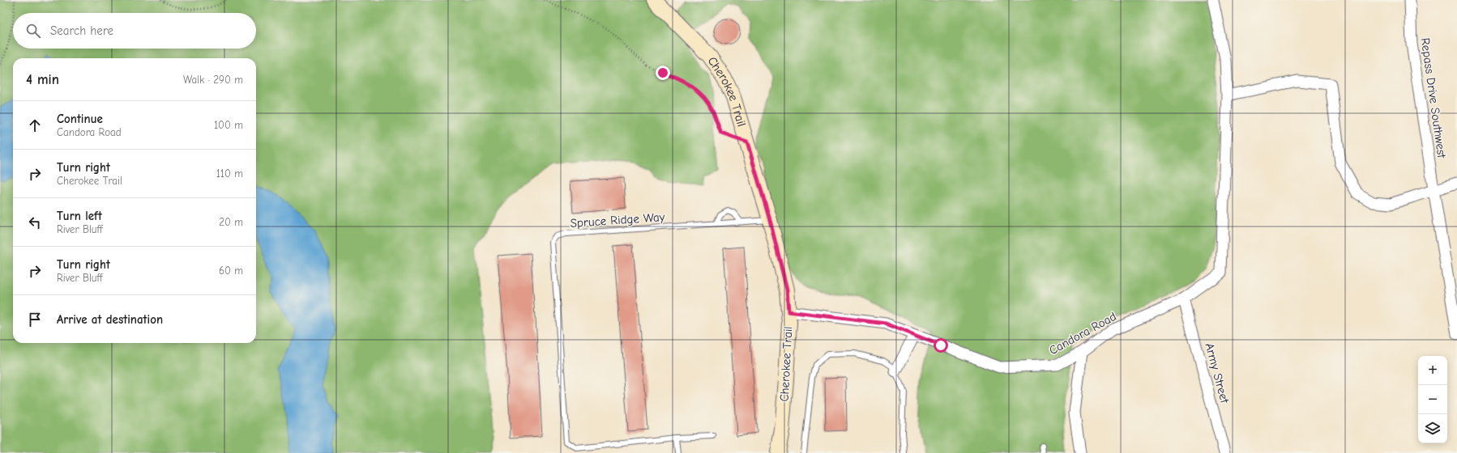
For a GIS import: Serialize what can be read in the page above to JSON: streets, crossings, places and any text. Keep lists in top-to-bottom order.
{
  "streets": {
    "street": [
      "Cherokee Trail",
      "Repass Drive Southwest",
      "Candora Road",
      "Army Street"
    ],
    "lane": ["Spruce Ridge Way"]
  },
  "crossings": [
    ["Cherokee Trail", "Spruce Ridge Way"],
    ["Cherokee Trail", "Candora Road"],
    ["Candora Road", "Army Street"]
  ],
  "page": {
    "search": "Search here",
    "heading": ["4 min", "Walk · 290 m"],
    "list": [
      ["Continue", "Candora Road", "100 m"],
      ["Turn right", "Cherokee Trail", "110 m"],
      ["Turn left", "River Bluff", "20 m"],
      ["Turn right", "River Bluff", "60 m"],
      "Arrive at destination"
    ],
    "map_buttons": ["+", "−"]
  }
}
